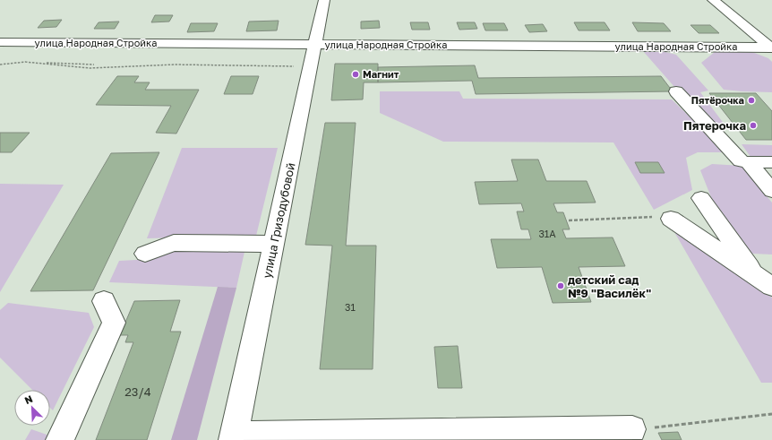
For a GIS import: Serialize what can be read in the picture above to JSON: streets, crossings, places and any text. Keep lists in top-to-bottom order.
{
  "streets": {
    "street": ["улица Народная Стройка", "улица Гризодубовой"]
  },
  "crossings": [
    ["улица Народная Стройка", "улица Гризодубовой"]
  ],
  "places": [
    "Магнит",
    "Пятёрочка",
    "Пятерочка",
    "детский сад №9 \"Василёк\""
  ],
  "house_numbers": ["31А", "31", "23/4"],
  "north": "top left"
}
